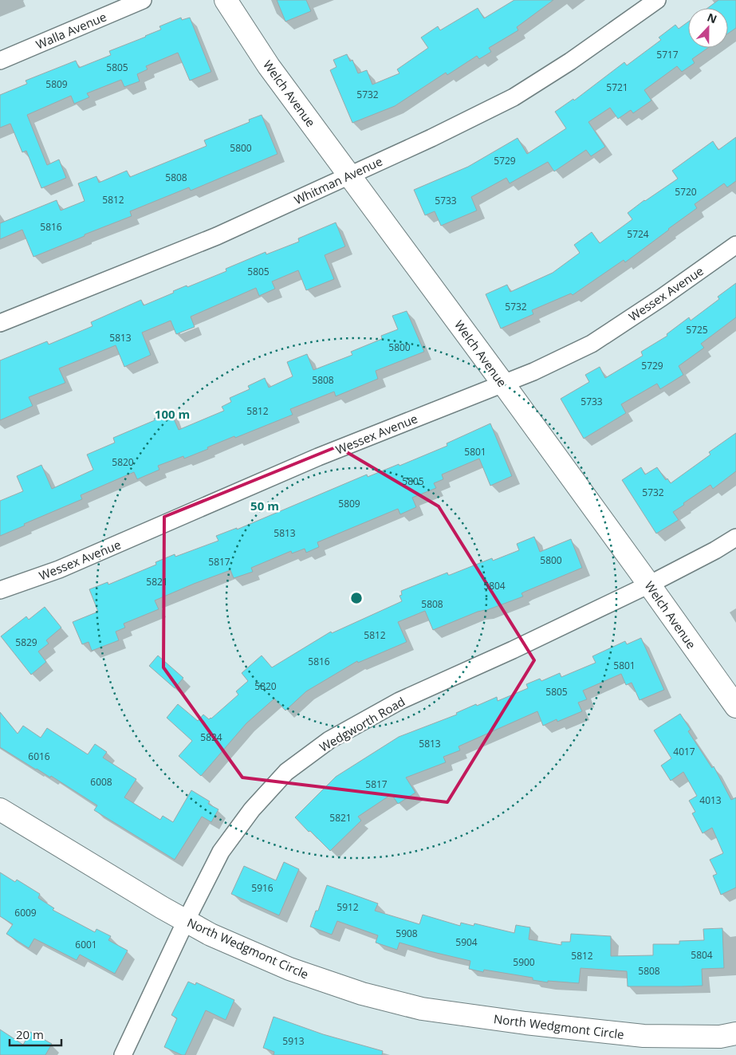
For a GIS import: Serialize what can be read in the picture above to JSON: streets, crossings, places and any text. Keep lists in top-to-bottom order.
{
  "streets": {
    "street": [
      "Walla Avenue",
      "Welch Avenue",
      "Whitman Avenue",
      "Wessex Avenue",
      "Wedgworth Road",
      "North Wedgmont Circle"
    ]
  },
  "crossings": [
    ["Welch Avenue", "Whitman Avenue"],
    ["Welch Avenue", "Wessex Avenue"],
    ["Welch Avenue", "Wedgworth Road"],
    ["Wedgworth Road", "North Wedgmont Circle"]
  ],
  "house_numbers": [
    "5717",
    "5805",
    "5809",
    "5721",
    "5732",
    "5800",
    "5729",
    "5808",
    "5720",
    "5812",
    "5733",
    "5816",
    "5724",
    "5805",
    "5732",
    "5725",
    "5813",
    "5800",
    "5729",
    "5808",
    "5733",
    "5812",
    "5801",
    "5820",
    "5805",
    "5732",
    "5809",
    "5813",
    "5800",
    "5817",
    "5821",
    "5804",
    "5808",
    "5812",
    "5829",
    "5816",
    "5801",
    "5820",
    "5805",
    "5824",
    "5813",
    "4017",
    "6016",
    "6008",
    "5817",
    "4013",
    "5821",
    "5916",
    "5912",
    "6009",
    "5908",
    "5904",
    "6001",
    "5804",
    "5812",
    "5900",
    "5808",
    "5913"
  ],
  "scale_bar": "20 m",
  "north": "top",
  "rings": ["100 m", "50 m"]
}
